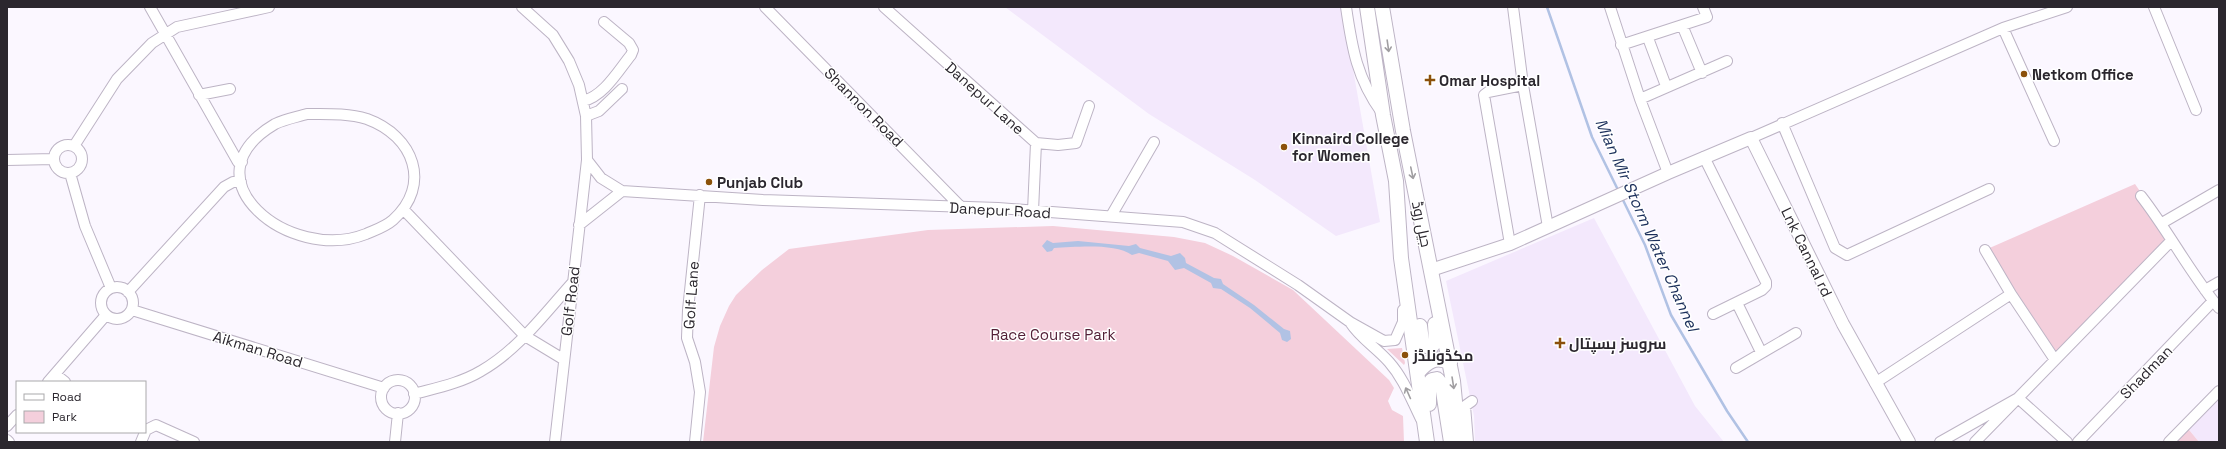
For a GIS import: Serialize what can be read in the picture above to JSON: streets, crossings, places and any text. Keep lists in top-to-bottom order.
{
  "streets": {
    "main road": ["جیل روڈ"],
    "street": [
      "Danepur Lane",
      "Shannon Road",
      "Danepur Road",
      "Lnk Cannal rd",
      "Golf Lane",
      "Golf Road",
      "Aikman Road",
      "Shadman"
    ]
  },
  "crossings": [
    ["Danepur Lane", "Danepur Road"],
    ["Shannon Road", "Danepur Road"],
    ["Danepur Road", "جیل روڈ"],
    ["Danepur Road", "Golf Lane"]
  ],
  "water": ["Mian Mir Storm Water Channel"],
  "parks": ["Race Course Park"],
  "places": {
    "other": [
      "Netkom Office",
      "Kinnaird College for Women",
      "Punjab Club",
      "مکڈونلڈز"
    ],
    "health": ["Omar Hospital", "سروسز ہسپتال"]
  },
  "legend": ["Road", "Park"]
}
